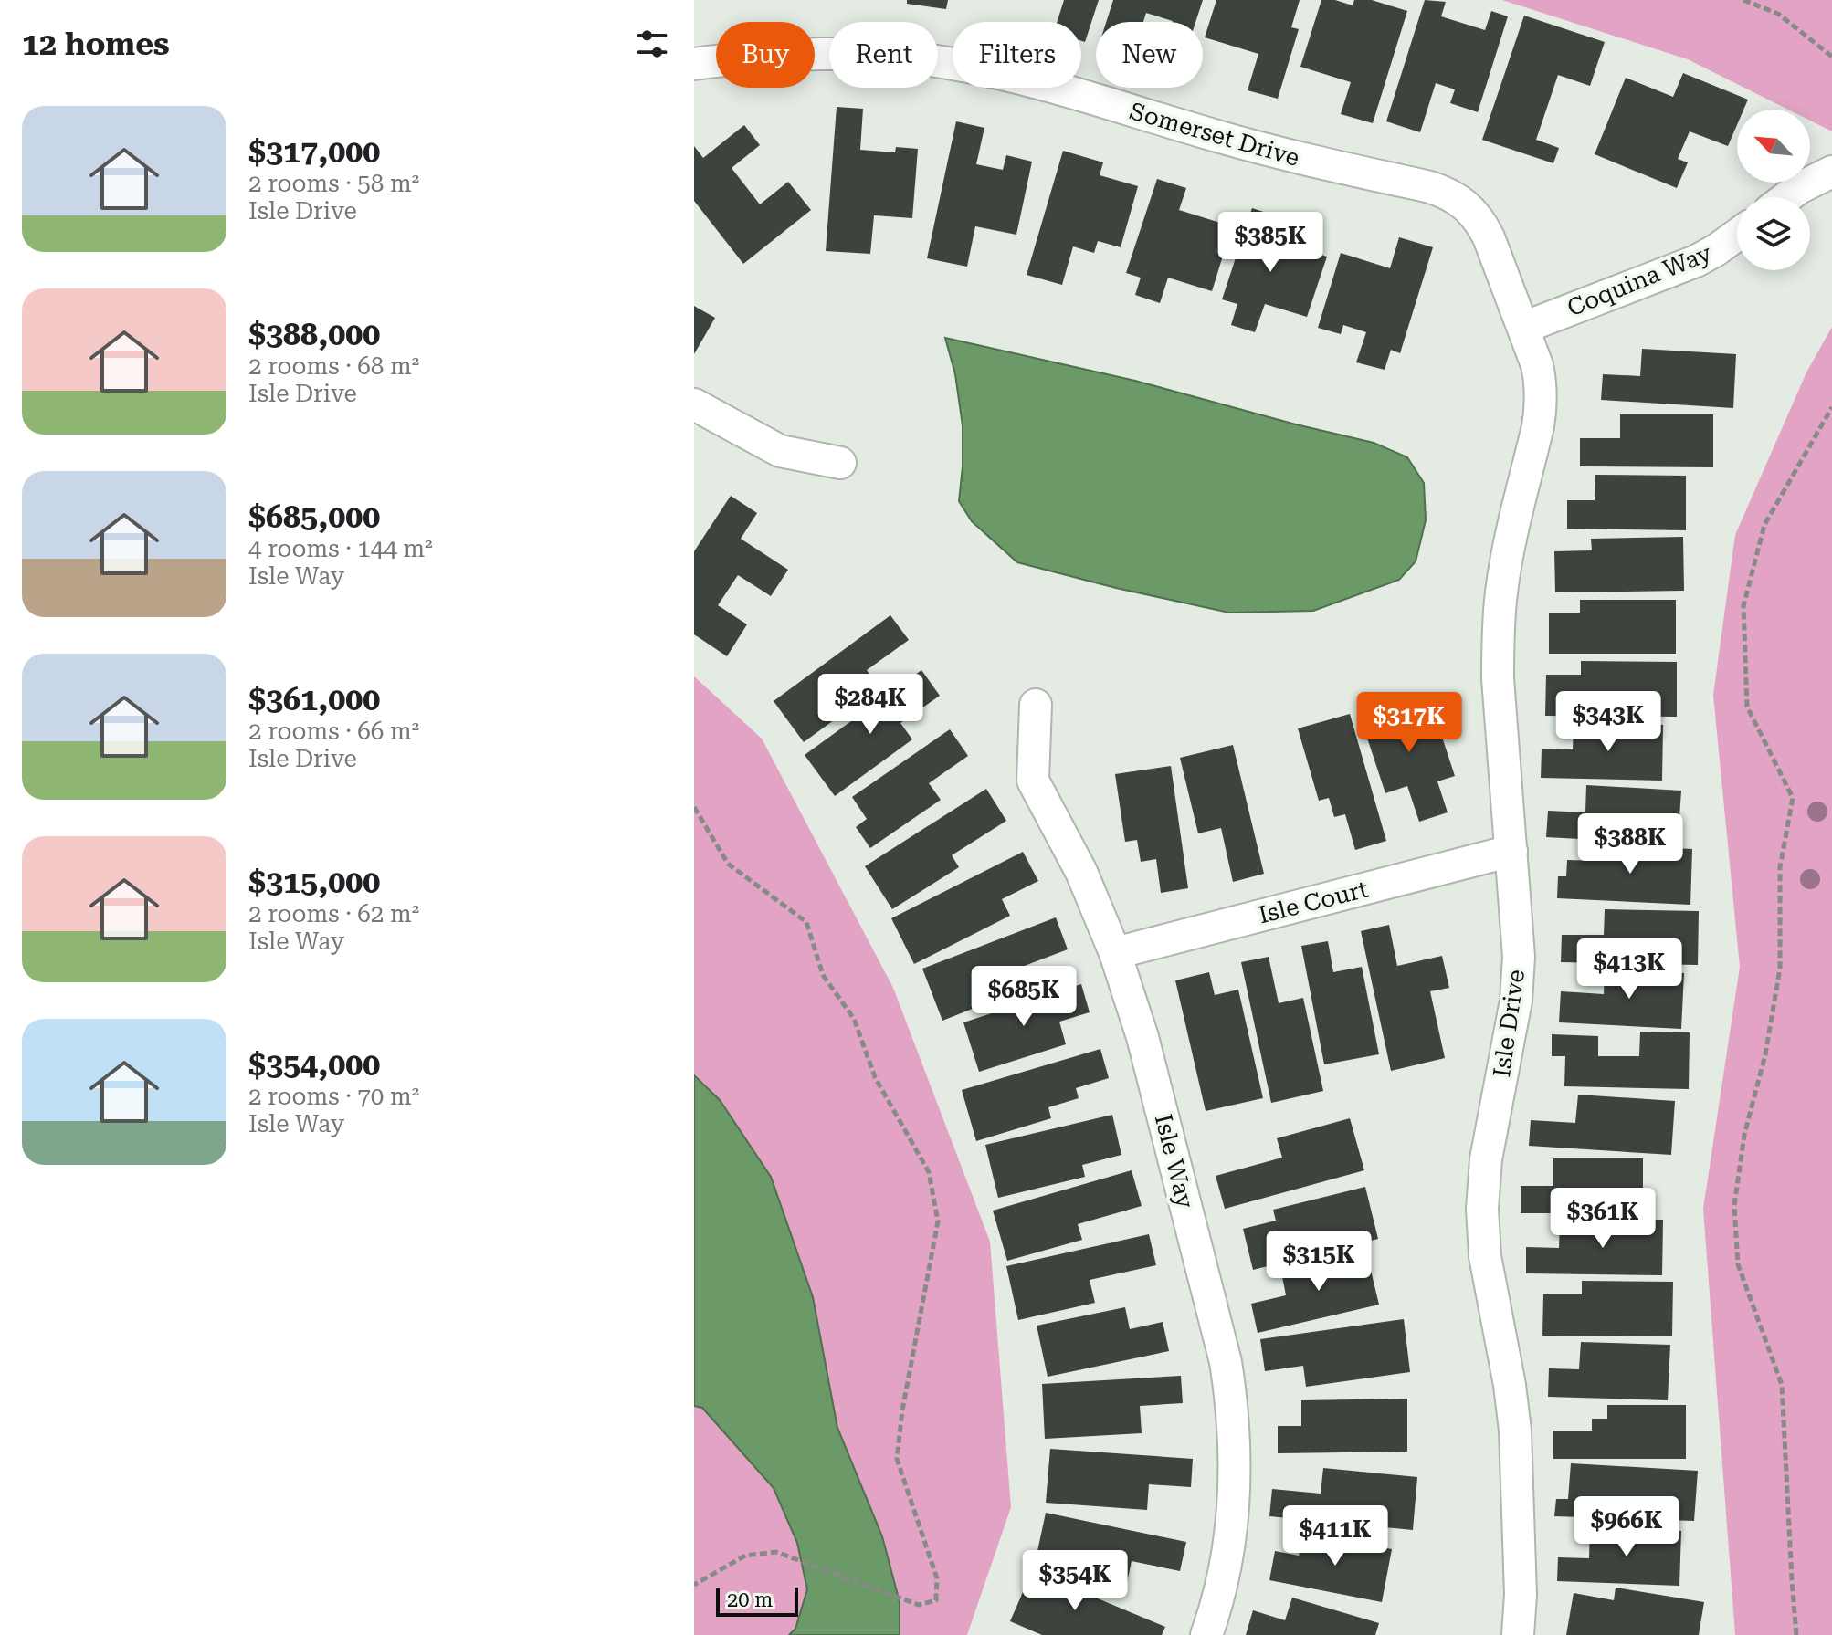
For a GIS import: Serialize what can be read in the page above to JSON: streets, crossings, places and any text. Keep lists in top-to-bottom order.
{
  "streets": {
    "street": [
      "Somerset Drive",
      "Coquina Way",
      "Isle Court",
      "Isle Drive",
      "Isle Way"
    ]
  },
  "crossings": [
    ["Somerset Drive", "Coquina Way"],
    ["Somerset Drive", "Isle Drive"],
    ["Coquina Way", "Isle Drive"],
    ["Isle Court", "Isle Drive"],
    ["Isle Court", "Isle Way"]
  ],
  "scale_bar": "20 m",
  "north": "top left",
  "page": {
    "heading": "12 homes",
    "chip": [
      "Buy",
      "Rent",
      "Filters",
      "New"
    ],
    "list": [
      {
        "name": "$317,000",
        "note": "2 rooms · 58 m² · Isle Drive"
      },
      {
        "name": "$388,000",
        "note": "2 rooms · 68 m² · Isle Drive"
      },
      {
        "name": "$685,000",
        "note": "4 rooms · 144 m² · Isle Way"
      },
      {
        "name": "$361,000",
        "note": "2 rooms · 66 m² · Isle Drive"
      },
      {
        "name": "$315,000",
        "note": "2 rooms · 62 m² · Isle Way"
      },
      {
        "name": "$354,000",
        "note": "2 rooms · 70 m² · Isle Way"
      }
    ],
    "price": [
      "$385K",
      "$284K",
      "$343K",
      "$317K",
      "$388K",
      "$413K",
      "$685K",
      "$361K",
      "$315K",
      "$966K",
      "$411K",
      "$354K"
    ],
    "scale": "20 m"
  }
}
